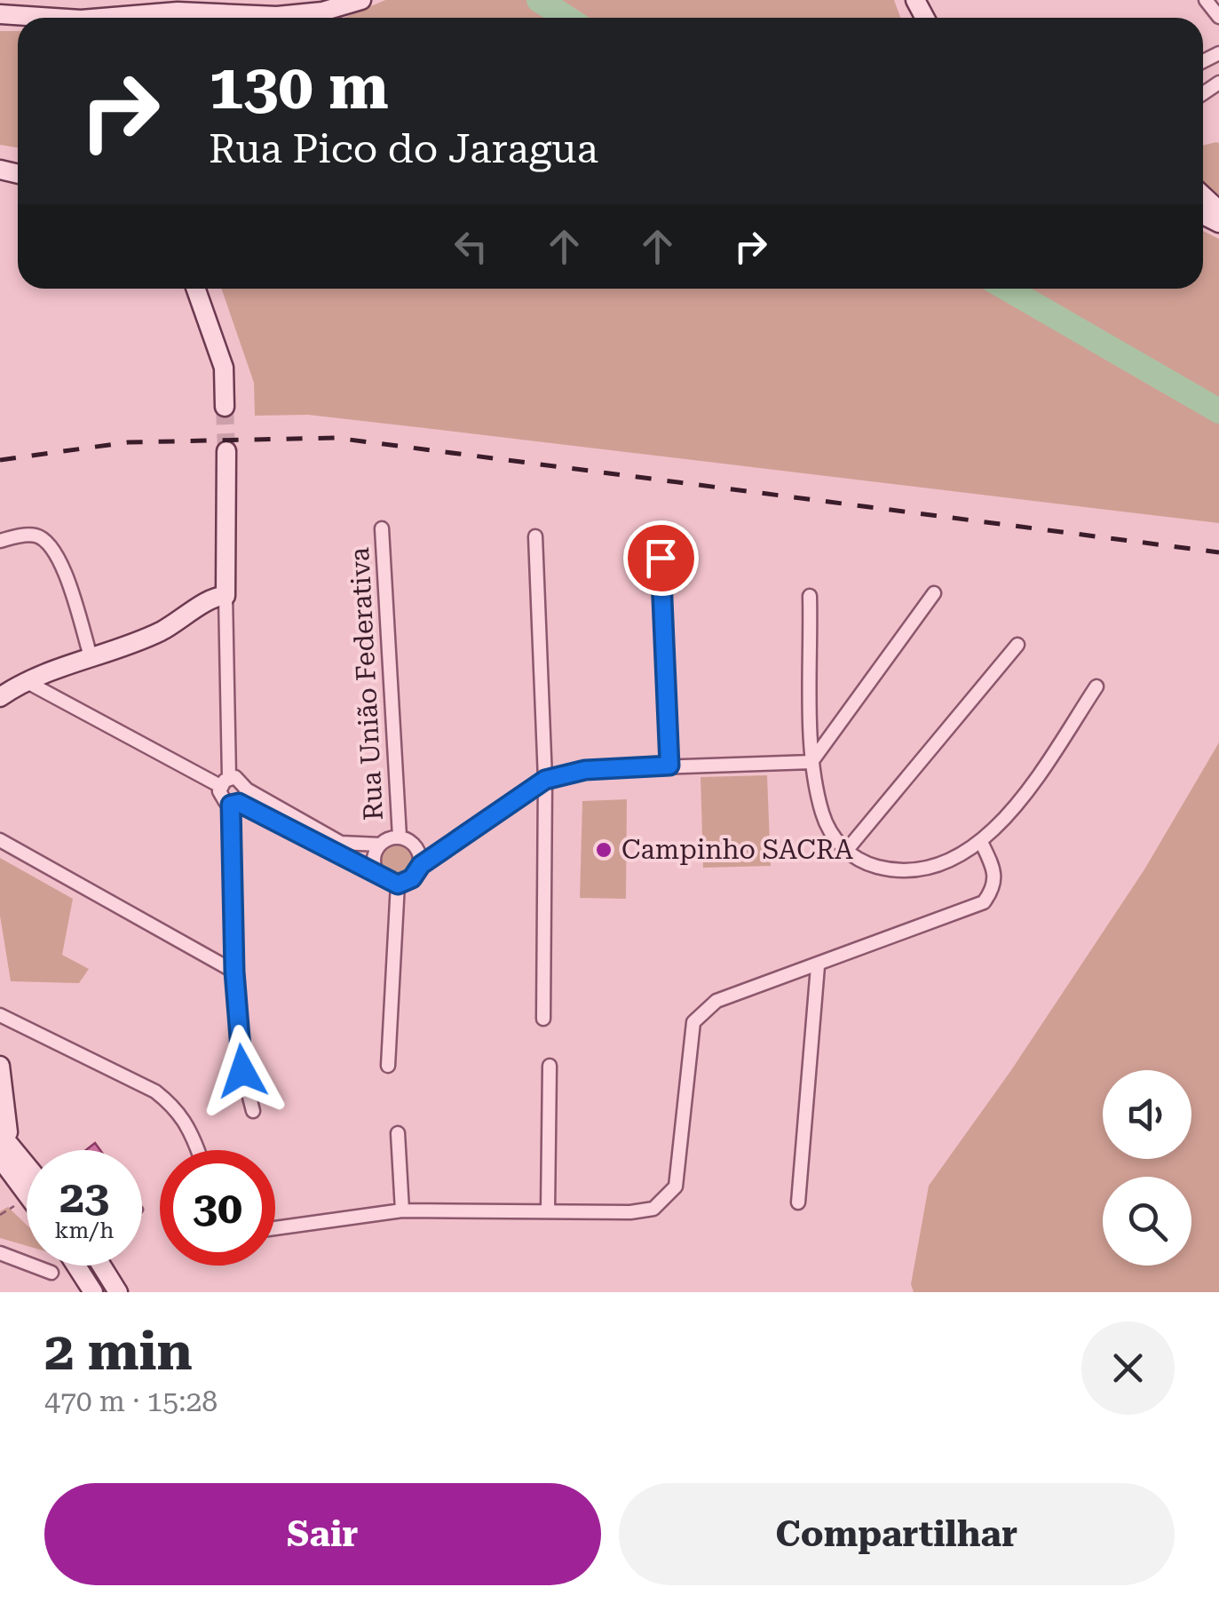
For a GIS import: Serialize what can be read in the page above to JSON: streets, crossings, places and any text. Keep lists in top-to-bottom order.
{
  "streets": {
    "street": ["Rua União Federativa"]
  },
  "places": ["Campinho SACRA"],
  "page": {
    "turn": ["130 m", "Rua Pico do Jaragua"],
    "speed": "23 km/h",
    "limit": "30",
    "heading": ["2 min", "470 m · 15:28"],
    "buttons": ["Sair", "Compartilhar"]
  }
}
